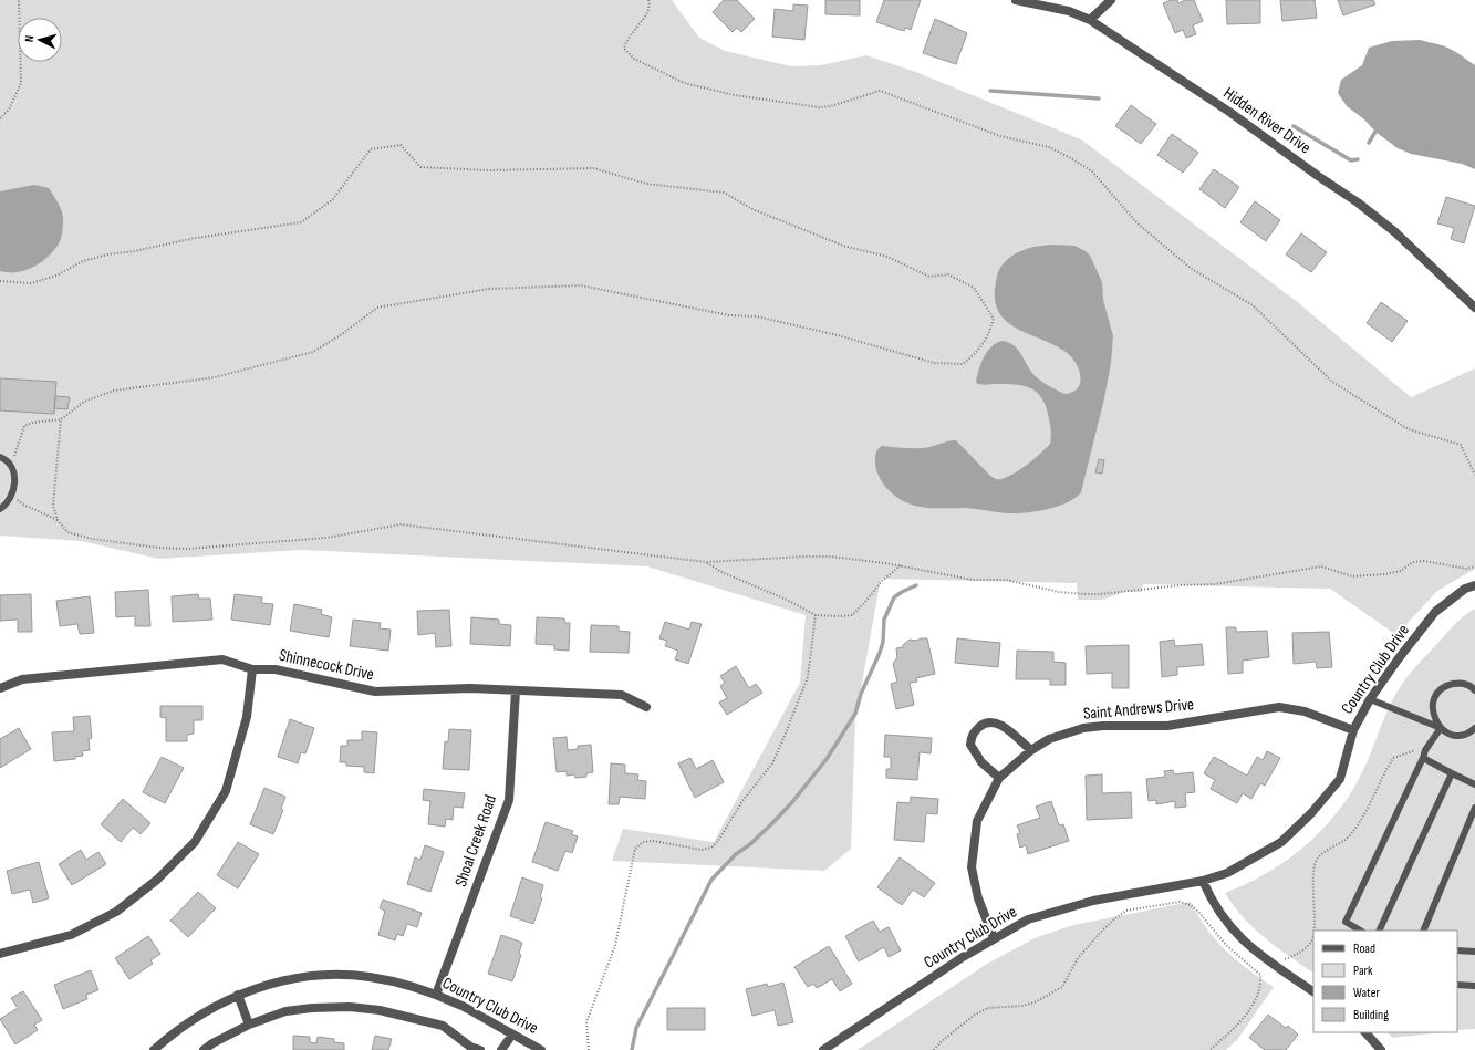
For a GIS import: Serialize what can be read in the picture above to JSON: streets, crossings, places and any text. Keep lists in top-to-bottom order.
{
  "streets": {
    "street": [
      "Hidden River Drive",
      "Shinnecock Drive",
      "Country Club Drive",
      "Saint Andrews Drive",
      "Shoal Creek Road"
    ]
  },
  "crossings": [
    ["Shinnecock Drive", "Shoal Creek Road"],
    ["Country Club Drive", "Saint Andrews Drive"],
    ["Country Club Drive", "Shoal Creek Road"]
  ],
  "legend": [
    "Road",
    "Park",
    "Water",
    "Building"
  ],
  "north": "left"
}
